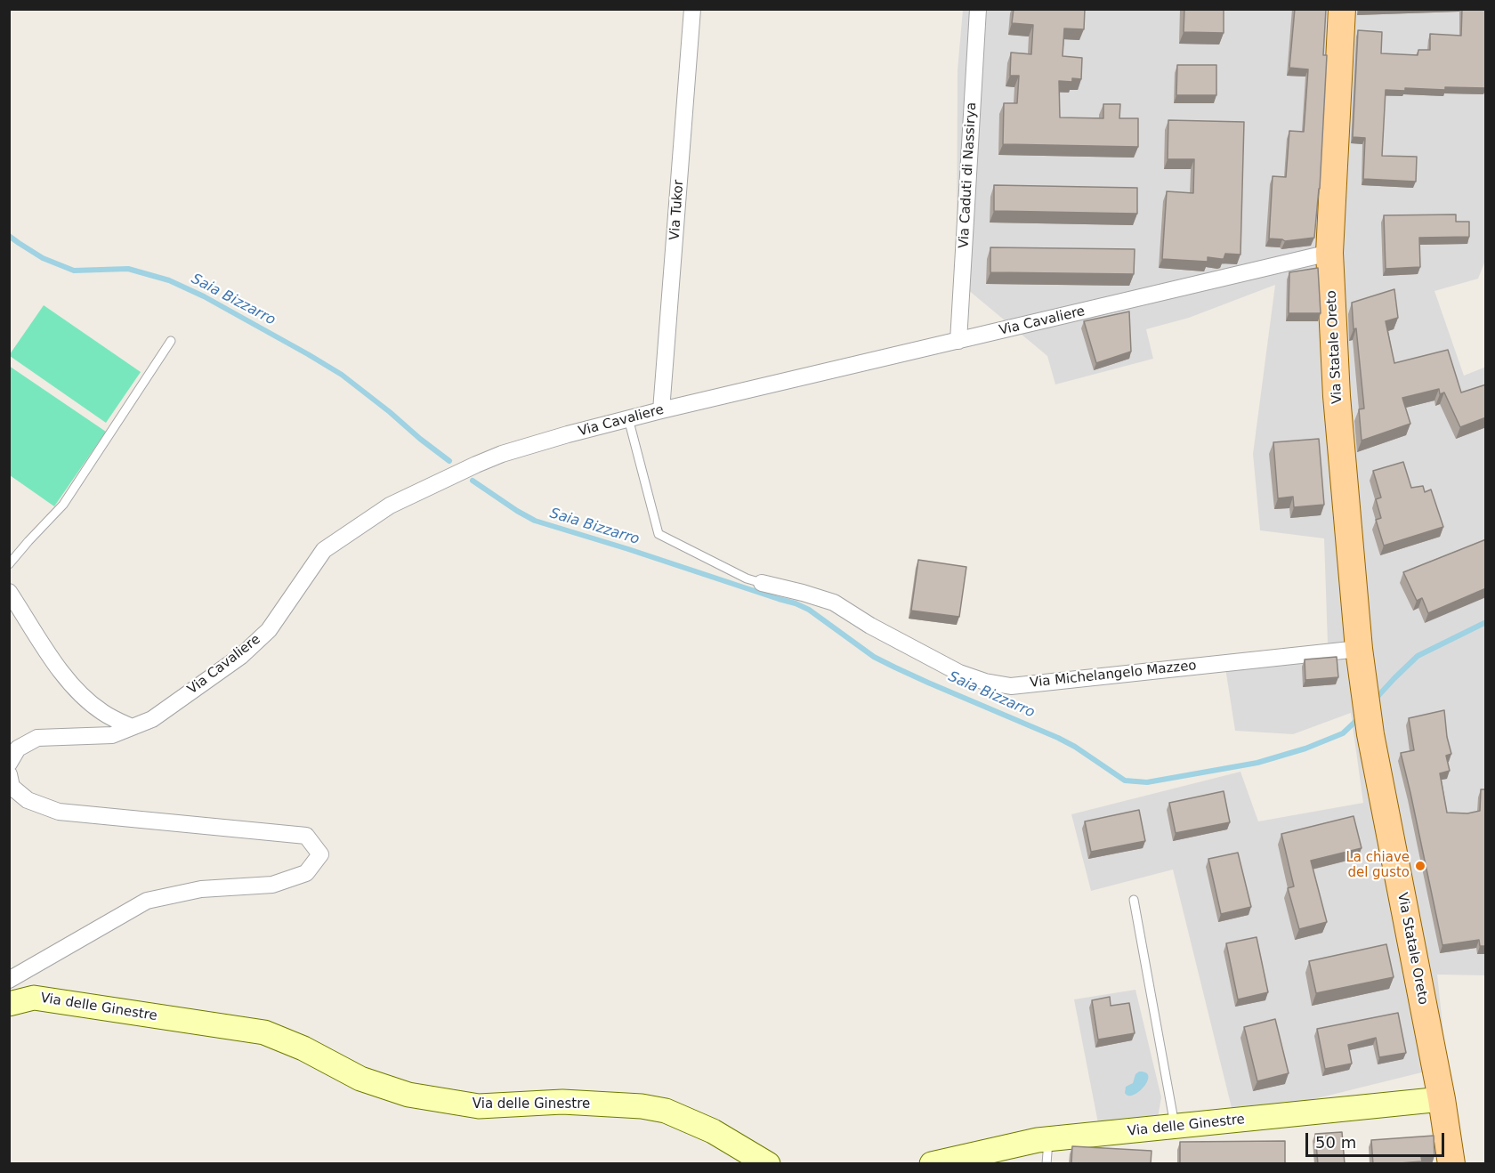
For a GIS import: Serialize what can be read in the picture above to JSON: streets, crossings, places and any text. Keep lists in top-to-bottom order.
{
  "streets": {
    "main road": ["Via Statale Oreto"],
    "street": [
      "Via Caduti di Nassirya",
      "Via Tukor",
      "Via Cavaliere",
      "Via Michelangelo Mazzeo",
      "Via delle Ginestre"
    ]
  },
  "crossings": [
    ["Via Caduti di Nassirya", "Via Cavaliere"],
    ["Via Tukor", "Via Cavaliere"],
    ["Via Cavaliere", "Via Statale Oreto"],
    ["Via Statale Oreto", "Via Michelangelo Mazzeo"],
    ["Via Statale Oreto", "Via delle Ginestre"]
  ],
  "water": ["Saia Bizzarro"],
  "places": ["La chiave del gusto"],
  "scale_bar": "50 m"
}
